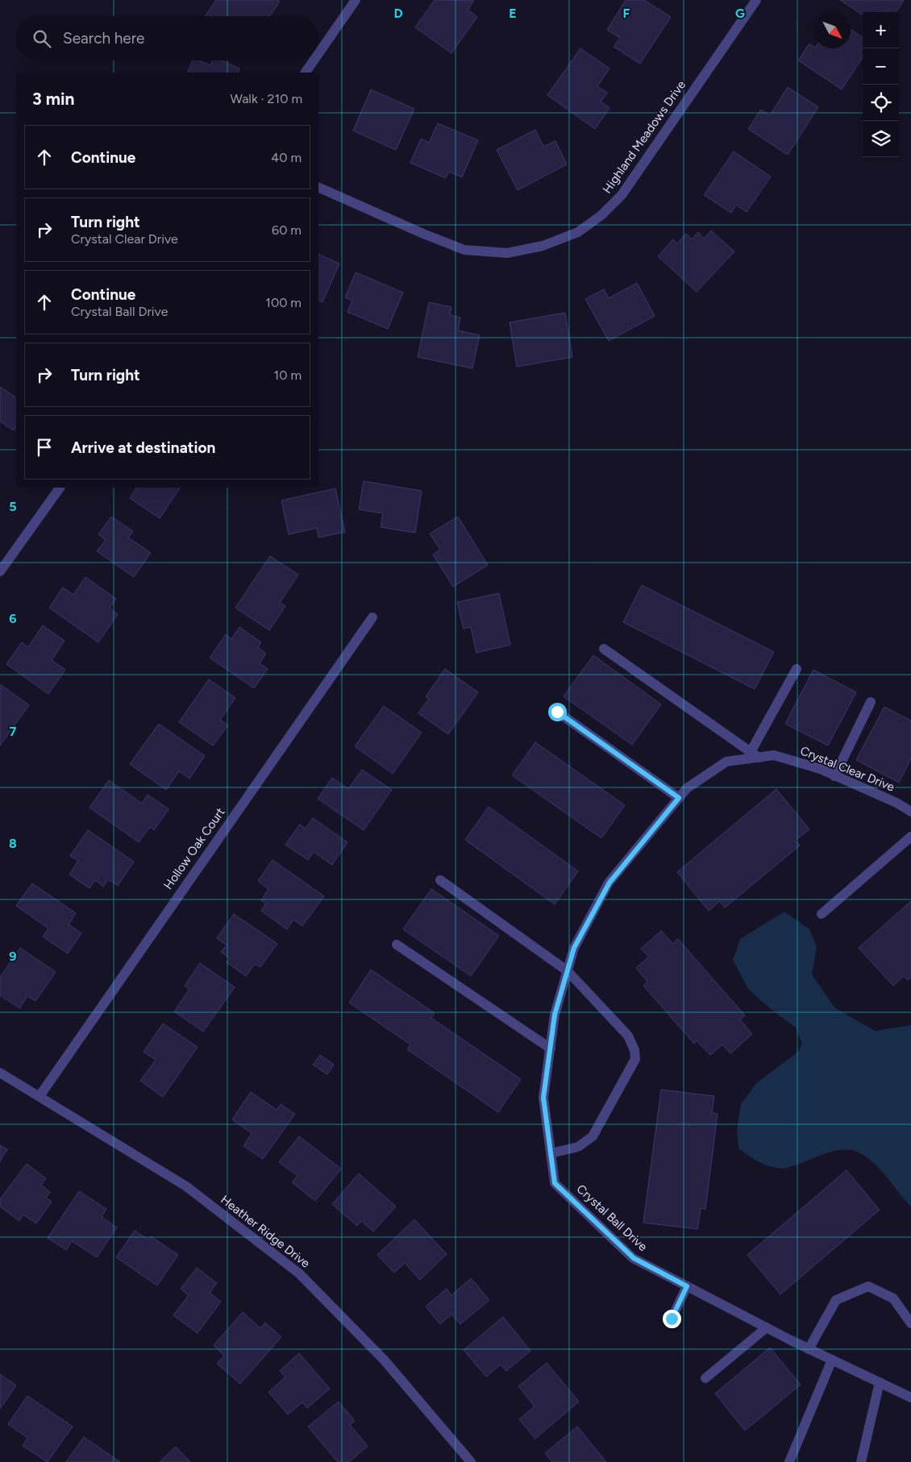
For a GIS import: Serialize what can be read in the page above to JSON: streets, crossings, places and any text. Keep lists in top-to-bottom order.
{
  "streets": {
    "street": [
      "Highland Meadows Drive",
      "Crystal Clear Drive",
      "Hollow Oak Court",
      "Crystal Ball Drive",
      "Heather Ridge Drive"
    ]
  },
  "crossings": [
    ["Crystal Clear Drive", "Crystal Ball Drive"],
    ["Hollow Oak Court", "Heather Ridge Drive"]
  ],
  "north": "bottom right",
  "page": {
    "map_buttons": ["+", "−"],
    "search": "Search here",
    "heading": ["3 min", "Walk · 210 m"],
    "list": [
      ["Continue", "40 m"],
      ["Turn right", "Crystal Clear Drive", "60 m"],
      ["Continue", "Crystal Ball Drive", "100 m"],
      ["Turn right", "10 m"],
      "Arrive at destination"
    ]
  },
  "grid": {
    "columns": [
      "D",
      "E",
      "F",
      "G"
    ],
    "rows": [
      "5",
      "6",
      "7",
      "8",
      "9"
    ]
  }
}
